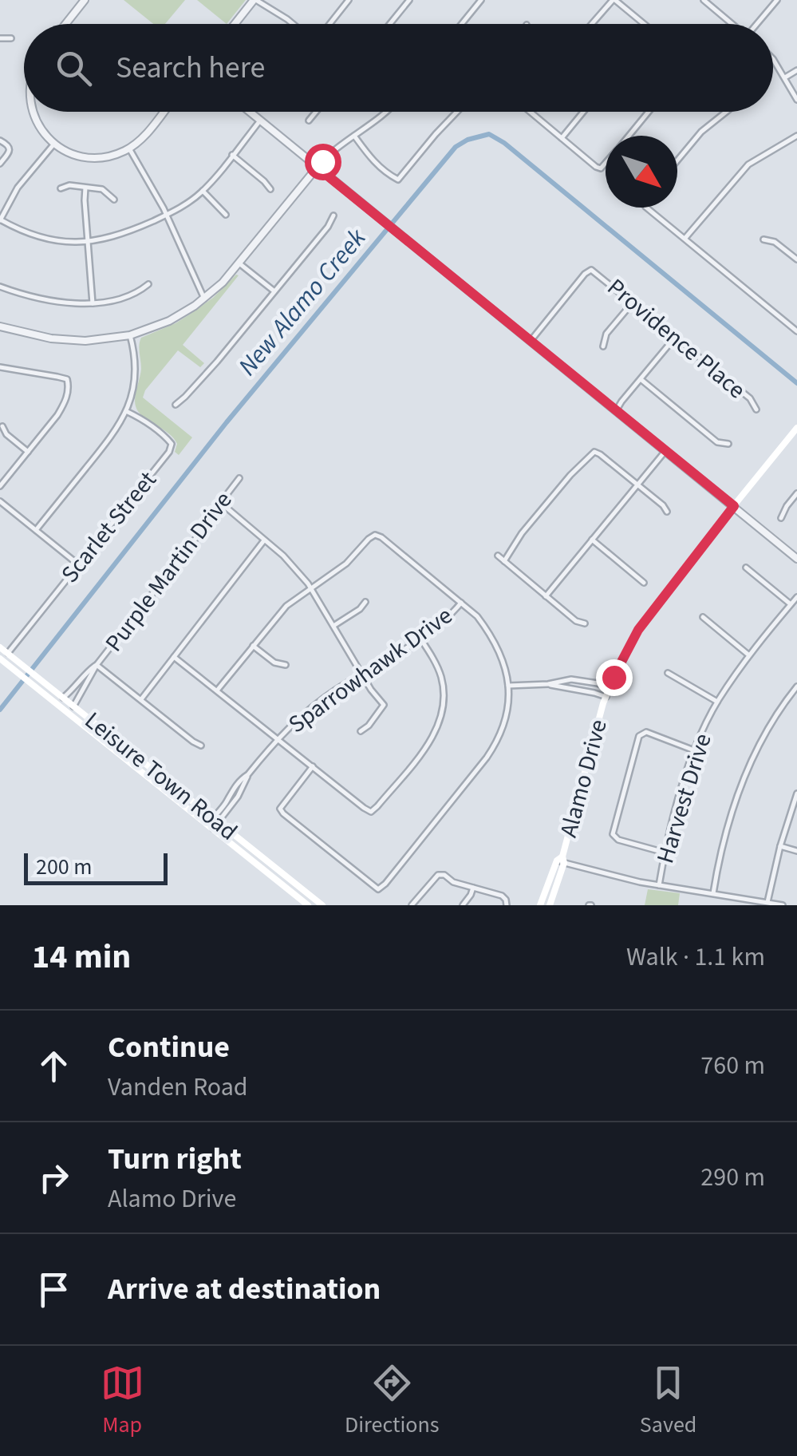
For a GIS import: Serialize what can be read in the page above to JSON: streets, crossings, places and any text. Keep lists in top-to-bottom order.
{
  "streets": {
    "main road": ["Leisure Town Road", "Alamo Drive"],
    "street": [
      "Providence Place",
      "Scarlet Street",
      "Purple Martin Drive",
      "Sparrowhawk Drive",
      "Harvest Drive"
    ]
  },
  "crossings": [
    ["Scarlet Street", "Leisure Town Road"],
    ["Purple Martin Drive", "Leisure Town Road"],
    ["Sparrowhawk Drive", "Leisure Town Road"]
  ],
  "water": ["New Alamo Creek"],
  "scale_bar": "200 m",
  "north": "bottom right",
  "page": {
    "search": "Search here",
    "scale": "200 m",
    "heading": ["14 min", "Walk · 1.1 km"],
    "list": [
      ["Continue", "Vanden Road", "760 m"],
      ["Turn right", "Alamo Drive", "290 m"],
      "Arrive at destination"
    ],
    "nav": ["Map", "Directions", "Saved"]
  }
}
